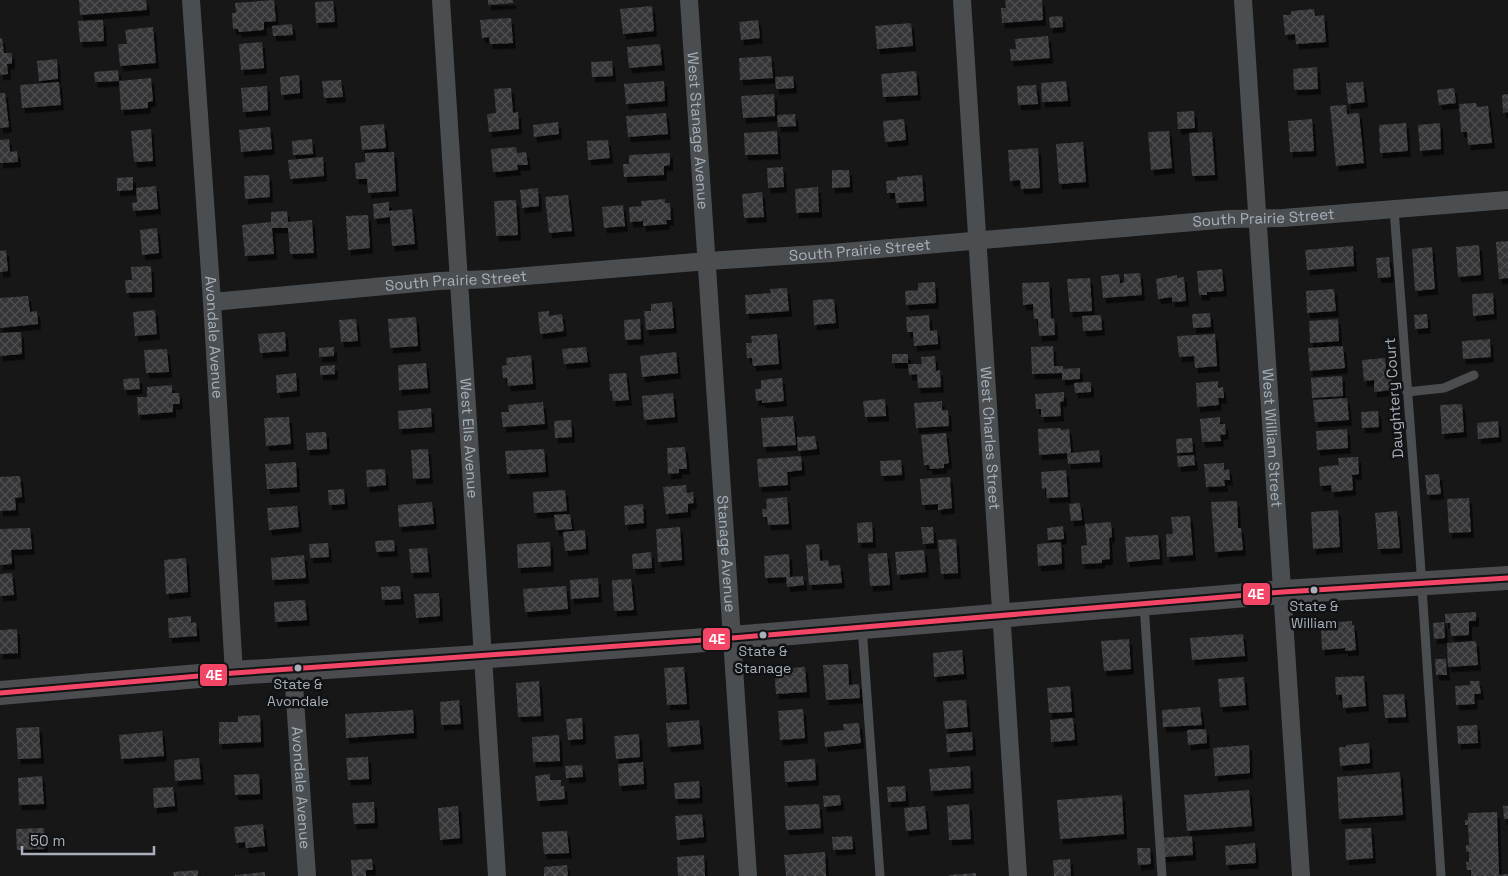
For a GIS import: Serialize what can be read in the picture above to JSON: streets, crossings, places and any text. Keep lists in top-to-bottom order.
{
  "streets": {
    "street": [
      "West Stanage Avenue",
      "South Prairie Street",
      "Avondale Avenue",
      "West Ells Avenue",
      "West Charles Street",
      "West William Street",
      "Stanage Avenue"
    ],
    "lane": ["Daughtery Court"]
  },
  "crossings": [
    ["West Stanage Avenue", "South Prairie Street"],
    ["West Stanage Avenue", "Stanage Avenue"],
    ["South Prairie Street", "Avondale Avenue"],
    ["South Prairie Street", "Daughtery Court"],
    ["South Prairie Street", "West Ells Avenue"],
    ["South Prairie Street", "West Charles Street"],
    ["South Prairie Street", "West William Street"],
    ["South Prairie Street", "Stanage Avenue"]
  ],
  "places": ["State & William", "State & Stanage", "State & Avondale"],
  "lines": ["transit line 4E"],
  "scale_bar": "50 m"
}
